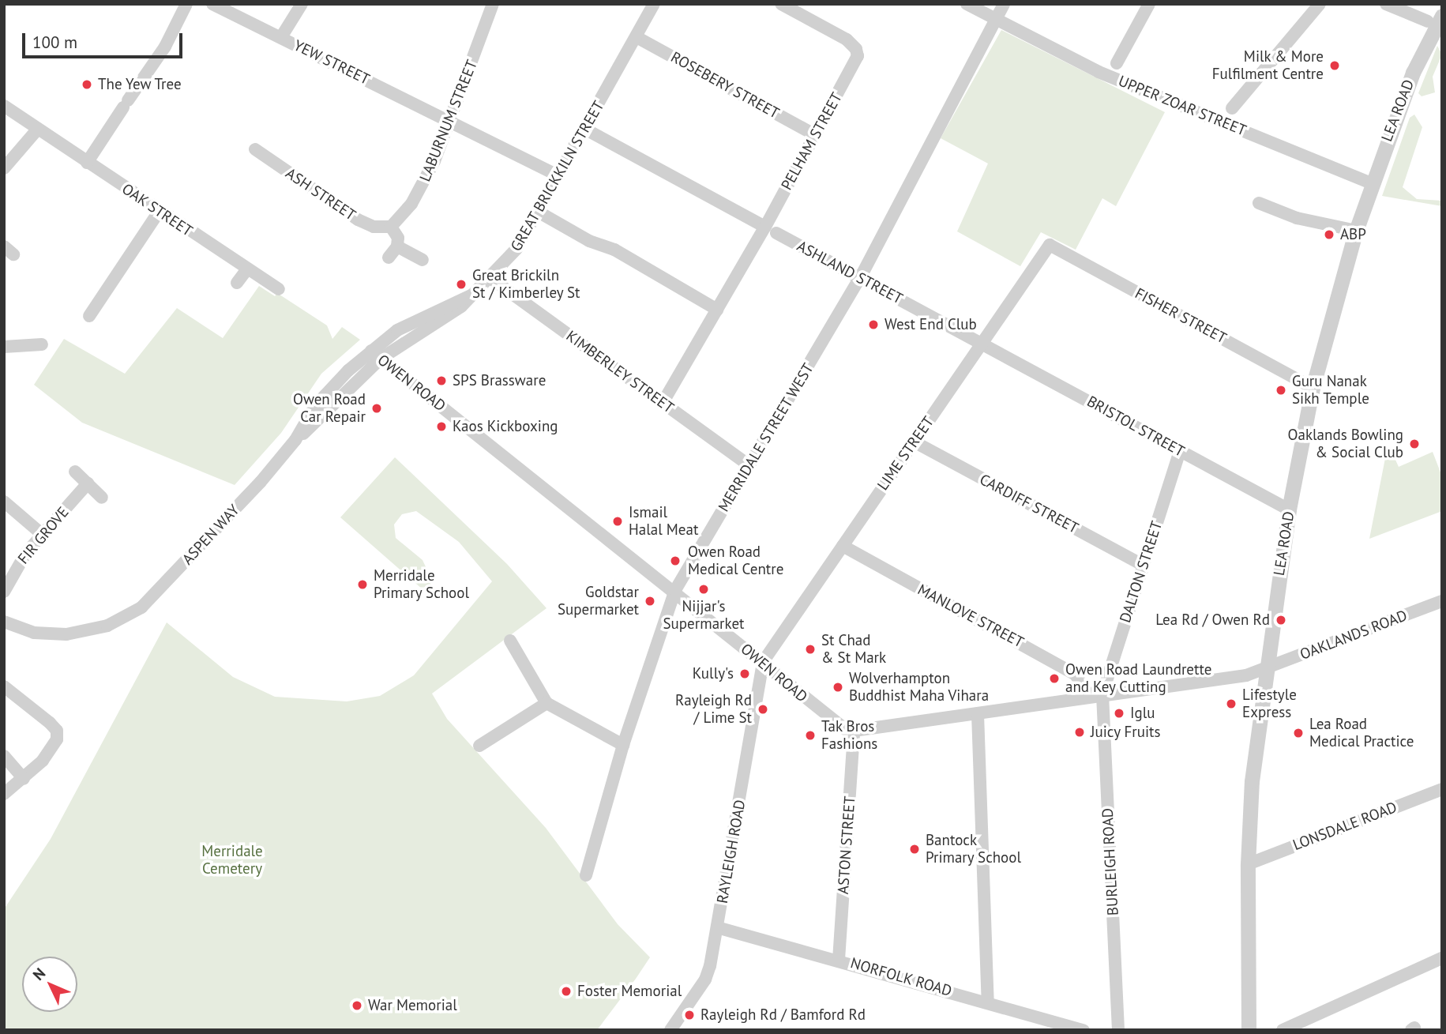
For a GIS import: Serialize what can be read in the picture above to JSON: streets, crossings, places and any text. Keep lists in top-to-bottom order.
{
  "streets": {
    "street": [
      "YEW STREET",
      "ROSEBERY STREET",
      "UPPER ZOAR STREET",
      "LEA ROAD",
      "LABURNUM STREET",
      "PELHAM STREET",
      "GREAT BRICKKILN STREET",
      "ASH STREET",
      "OAK STREET",
      "ASHLAND STREET",
      "FISHER STREET",
      "KIMBERLEY STREET",
      "OWEN ROAD",
      "BRISTOL STREET",
      "MERRIDALE STREET WEST",
      "LIME STREET",
      "CARDIFF STREET",
      "ASPEN WAY",
      "FIR GROVE",
      "DALTON STREET",
      "MANLOVE STREET",
      "OAKLANDS ROAD",
      "LONSDALE ROAD",
      "ASTON STREET",
      "RAYLEIGH ROAD",
      "BURLEIGH ROAD",
      "NORFOLK ROAD"
    ]
  },
  "crossings": [
    ["YEW STREET", "LABURNUM STREET"],
    ["YEW STREET", "GREAT BRICKKILN STREET"],
    ["ROSEBERY STREET", "PELHAM STREET"],
    ["ROSEBERY STREET", "GREAT BRICKKILN STREET"],
    ["UPPER ZOAR STREET", "LEA ROAD"],
    ["UPPER ZOAR STREET", "MERRIDALE STREET WEST"],
    ["LEA ROAD", "FISHER STREET"],
    ["LEA ROAD", "BRISTOL STREET"],
    ["LEA ROAD", "OAKLANDS ROAD"],
    ["LEA ROAD", "LONSDALE ROAD"],
    ["LABURNUM STREET", "ASH STREET"],
    ["PELHAM STREET", "ASHLAND STREET"],
    ["PELHAM STREET", "KIMBERLEY STREET"],
    ["GREAT BRICKKILN STREET", "ASHLAND STREET"],
    ["GREAT BRICKKILN STREET", "KIMBERLEY STREET"],
    ["GREAT BRICKKILN STREET", "OWEN ROAD"],
    ["GREAT BRICKKILN STREET", "ASPEN WAY"],
    ["ASHLAND STREET", "BRISTOL STREET"],
    ["ASHLAND STREET", "MERRIDALE STREET WEST"],
    ["ASHLAND STREET", "LIME STREET"],
    ["FISHER STREET", "LIME STREET"],
    ["KIMBERLEY STREET", "MERRIDALE STREET WEST"],
    ["OWEN ROAD", "MERRIDALE STREET WEST"],
    ["OWEN ROAD", "LIME STREET"],
    ["OWEN ROAD", "ASPEN WAY"],
    ["OWEN ROAD", "ASTON STREET"],
    ["OWEN ROAD", "RAYLEIGH ROAD"],
    ["BRISTOL STREET", "LIME STREET"],
    ["BRISTOL STREET", "DALTON STREET"],
    ["LIME STREET", "CARDIFF STREET"],
    ["LIME STREET", "MANLOVE STREET"],
    ["LIME STREET", "RAYLEIGH ROAD"],
    ["CARDIFF STREET", "DALTON STREET"],
    ["DALTON STREET", "BURLEIGH ROAD"],
    ["ASTON STREET", "NORFOLK ROAD"],
    ["RAYLEIGH ROAD", "NORFOLK ROAD"]
  ],
  "parks": ["Merridale Cemetery"],
  "places": [
    "Milk & More Fulfilment Centre",
    "The Yew Tree",
    "ABP",
    "Great Brickiln St / Kimberley St",
    "West End Club",
    "SPS Brassware",
    "Guru Nanak Sikh Temple",
    "Owen Road Car Repair",
    "Kaos Kickboxing",
    "Oaklands Bowling & Social Club",
    "Ismail Halal Meat",
    "Owen Road Medical Centre",
    "Merridale Primary School",
    "Nijjar's Supermarket",
    "Goldstar Supermarket",
    "Lea Rd / Owen Rd",
    "St Chad & St Mark",
    "Kully's",
    "Owen Road Laundrette and Key Cutting",
    "Wolverhampton Buddhist Maha Vihara",
    "Lifestyle Express",
    "Rayleigh Rd / Lime St",
    "Iglu",
    "Juicy Fruits",
    "Lea Road Medical Practice",
    "Tak Bros Fashions",
    "Bantock Primary School",
    "Foster Memorial",
    "War Memorial",
    "Rayleigh Rd / Bamford Rd"
  ],
  "scale_bar": "100 m",
  "north": "top left"
}
